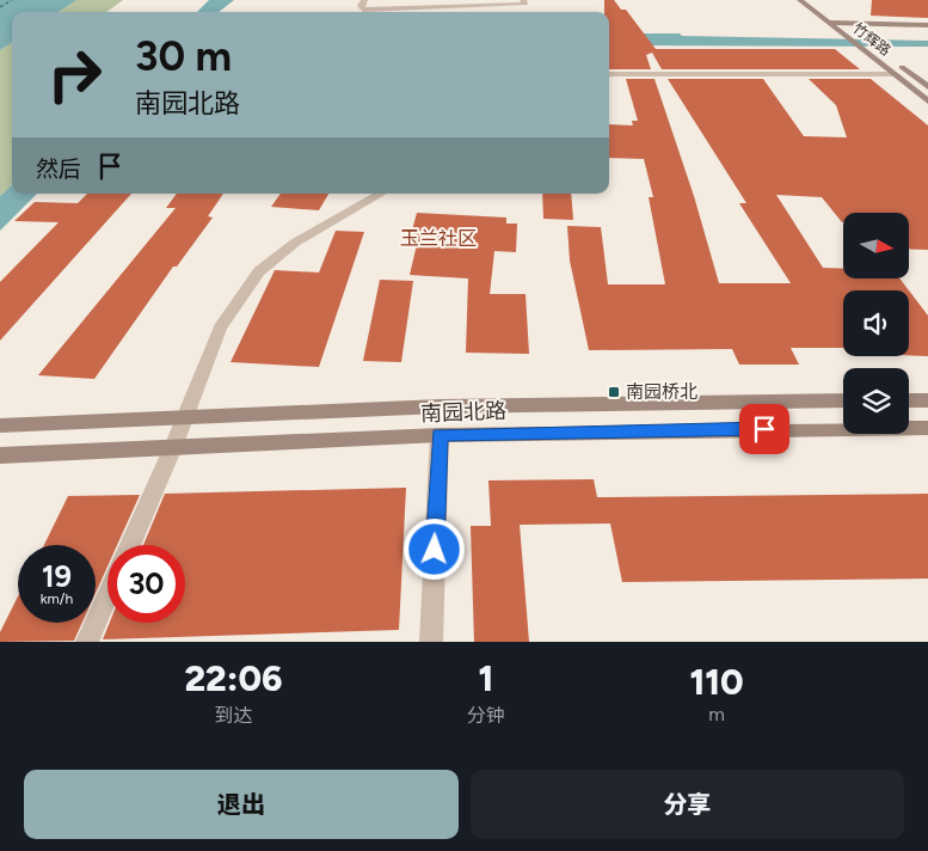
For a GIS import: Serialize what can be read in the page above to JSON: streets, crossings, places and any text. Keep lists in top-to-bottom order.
{
  "streets": {
    "main road": ["竹辉路", "南园北路"]
  },
  "districts": ["玉兰社区"],
  "places": {
    "transit": ["南园桥北"]
  },
  "north": "right",
  "page": {
    "turn": ["30 m", "南园北路"],
    "then": "然后",
    "speed": "19 km/h",
    "limit": "30",
    "eta": [
      "22:06",
      "到达",
      "1",
      "分钟",
      "110",
      "m"
    ],
    "buttons": ["退出", "分享"]
  }
}
